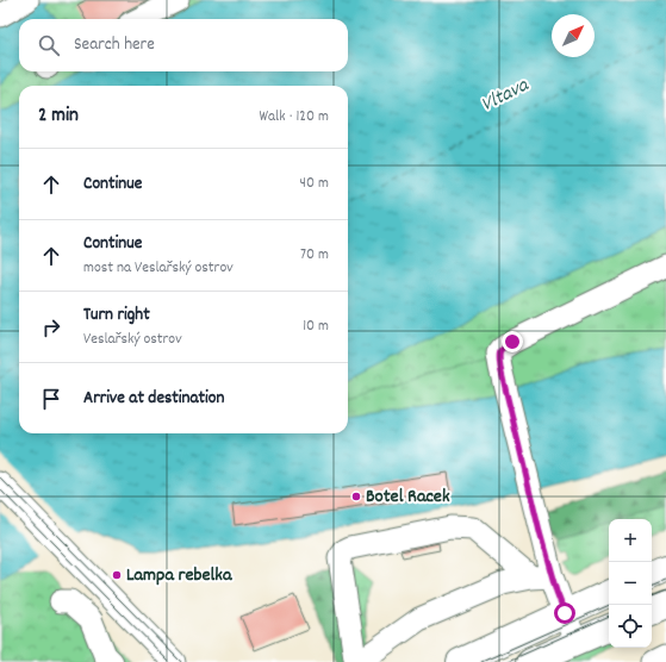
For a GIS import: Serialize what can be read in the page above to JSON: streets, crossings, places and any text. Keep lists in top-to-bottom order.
{
  "water": ["Vltava"],
  "places": ["Botel Racek", "Lampa rebelka"],
  "north": "top right",
  "page": {
    "search": "Search here",
    "heading": ["2 min", "Walk · 120 m"],
    "list": [
      ["Continue", "40 m"],
      ["Continue", "most na Veslařský ostrov", "70 m"],
      ["Turn right", "Veslařský ostrov", "10 m"],
      "Arrive at destination"
    ],
    "map_buttons": ["+", "−"]
  }
}
